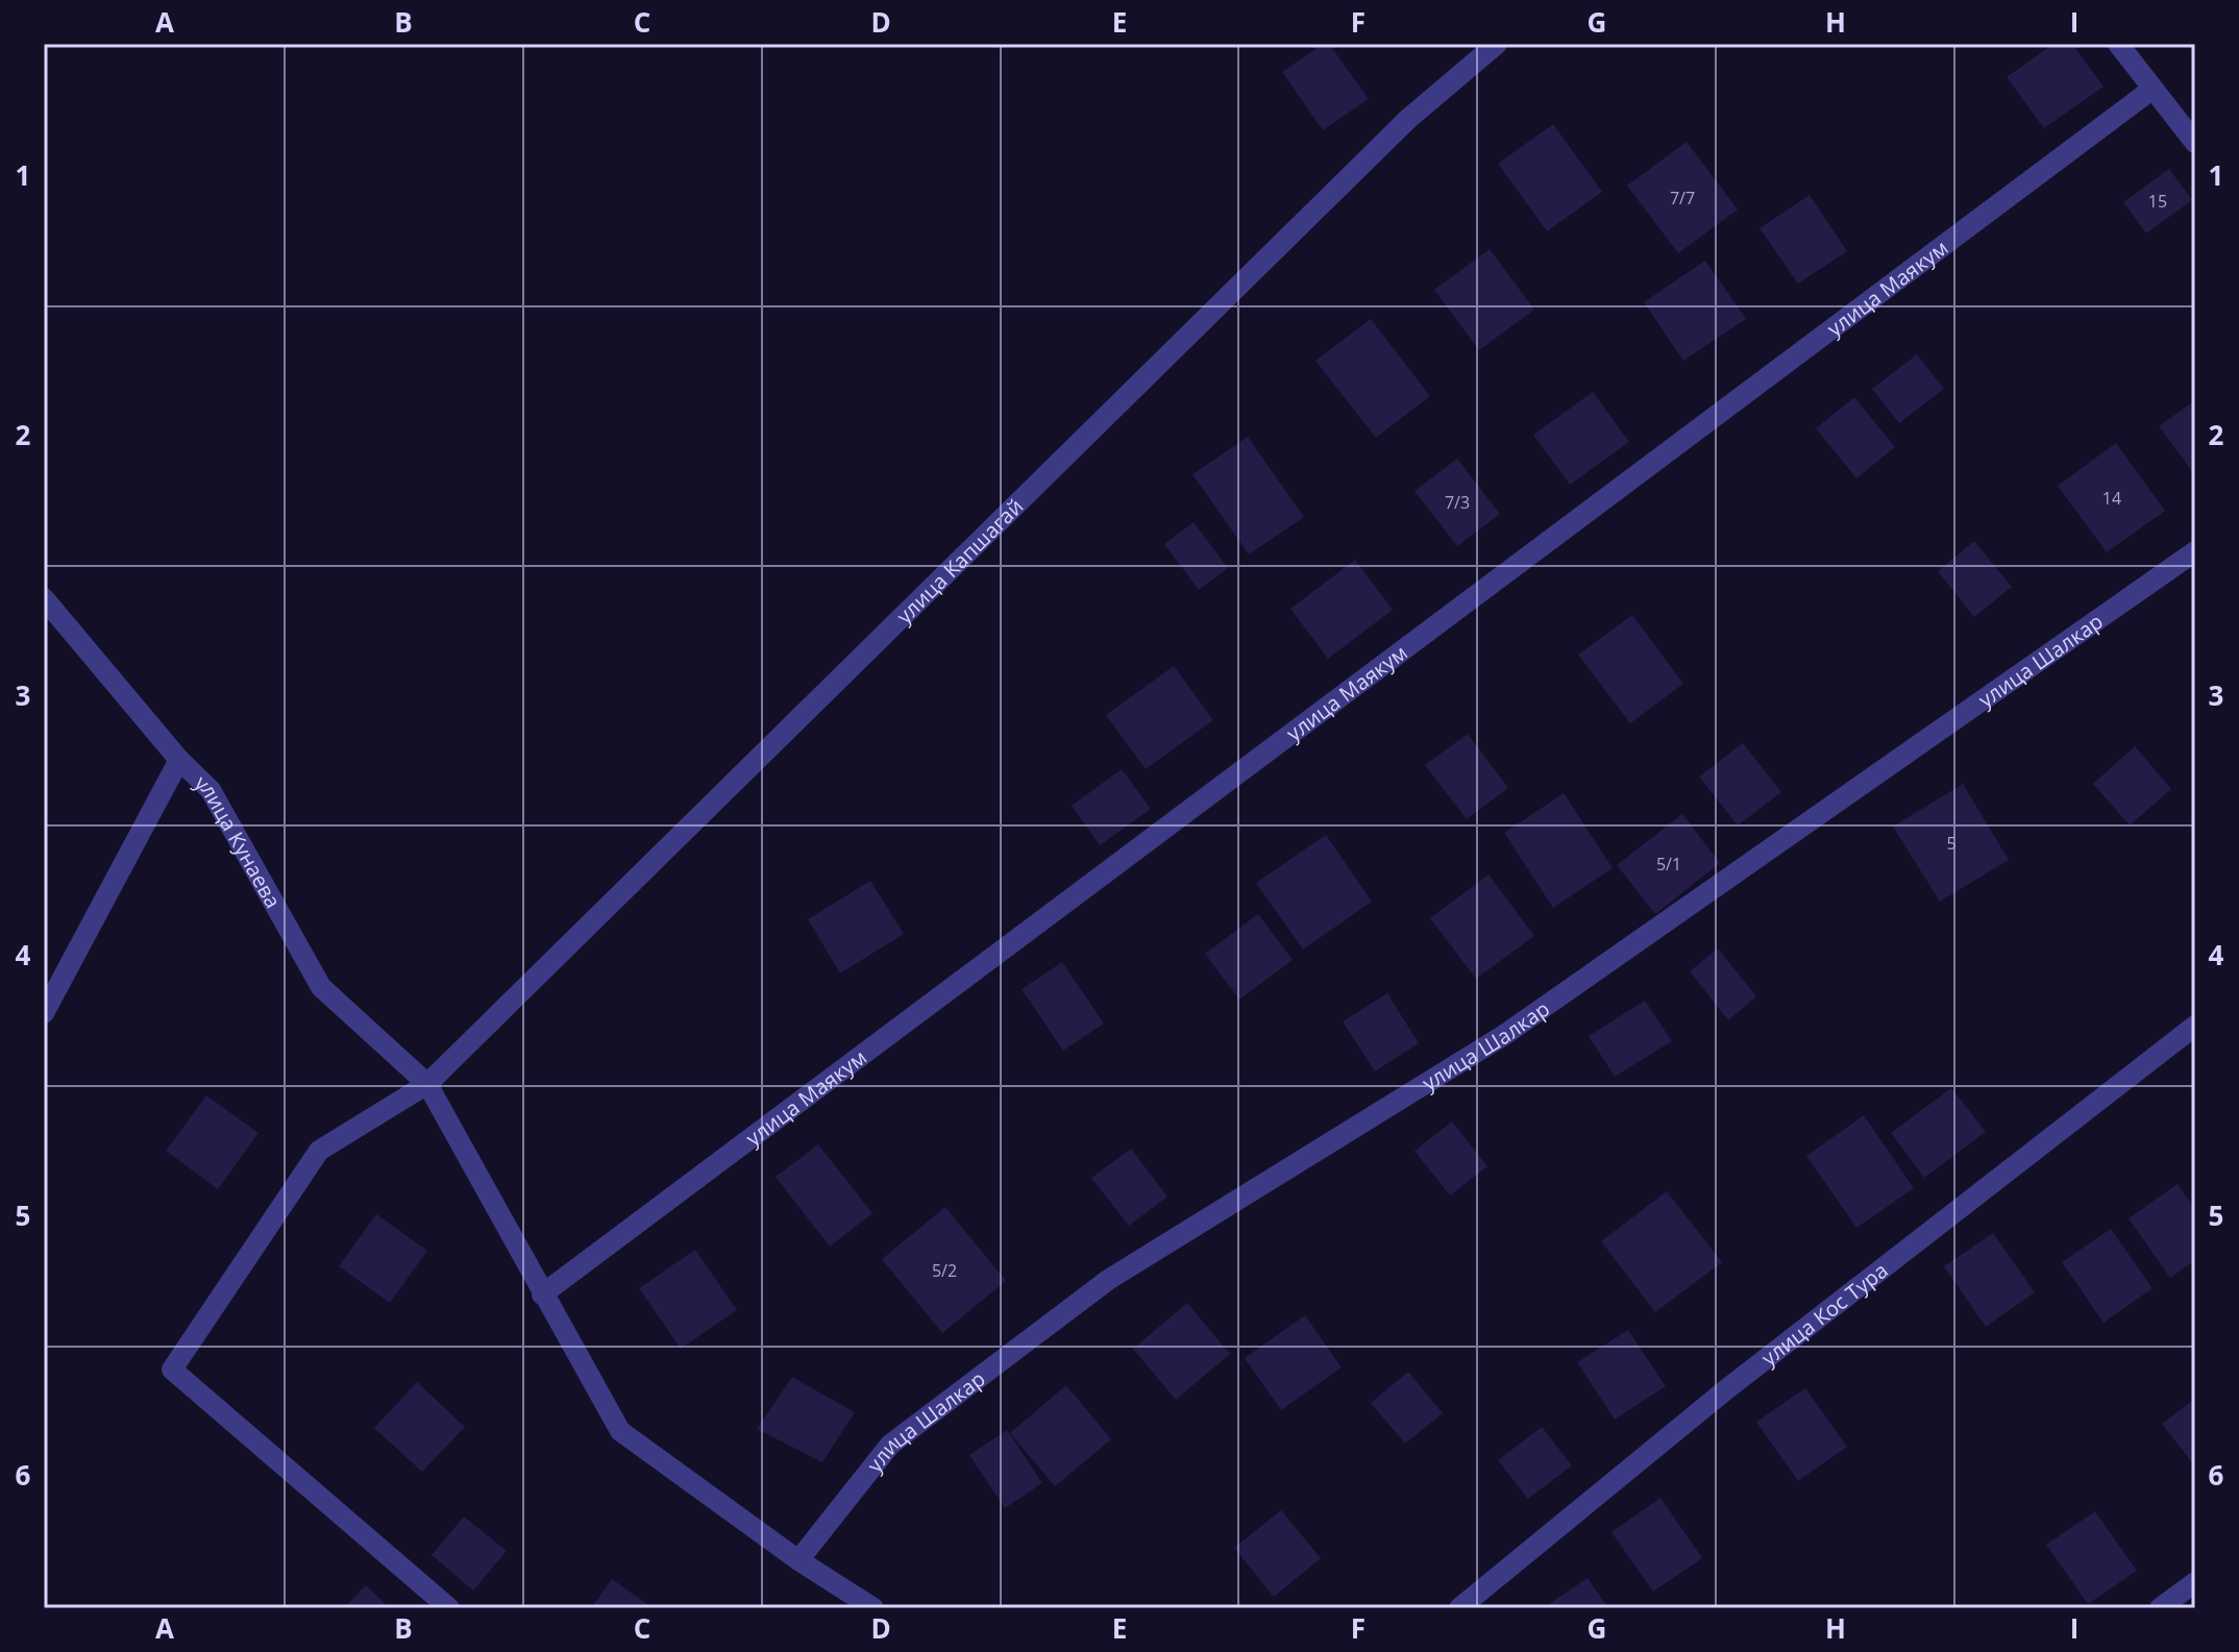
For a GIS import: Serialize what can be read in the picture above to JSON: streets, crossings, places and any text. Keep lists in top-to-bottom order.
{
  "streets": {
    "street": [
      "улица Маякум",
      "улица Капшагай",
      "улица Шалкар",
      "улица Кунаева",
      "улица Кос Тура"
    ]
  },
  "crossings": [
    ["улица Маякум", "улица Кунаева"],
    ["улица Капшагай", "улица Кунаева"],
    ["улица Шалкар", "улица Кунаева"]
  ],
  "house_numbers": [
    "7/7",
    "15",
    "14",
    "7/3",
    "5",
    "5/1",
    "5/2"
  ],
  "grid": {
    "columns": [
      "A",
      "B",
      "C",
      "D",
      "E",
      "F",
      "G",
      "H",
      "I"
    ],
    "rows": [
      "1",
      "2",
      "3",
      "4",
      "5",
      "6"
    ]
  }
}
